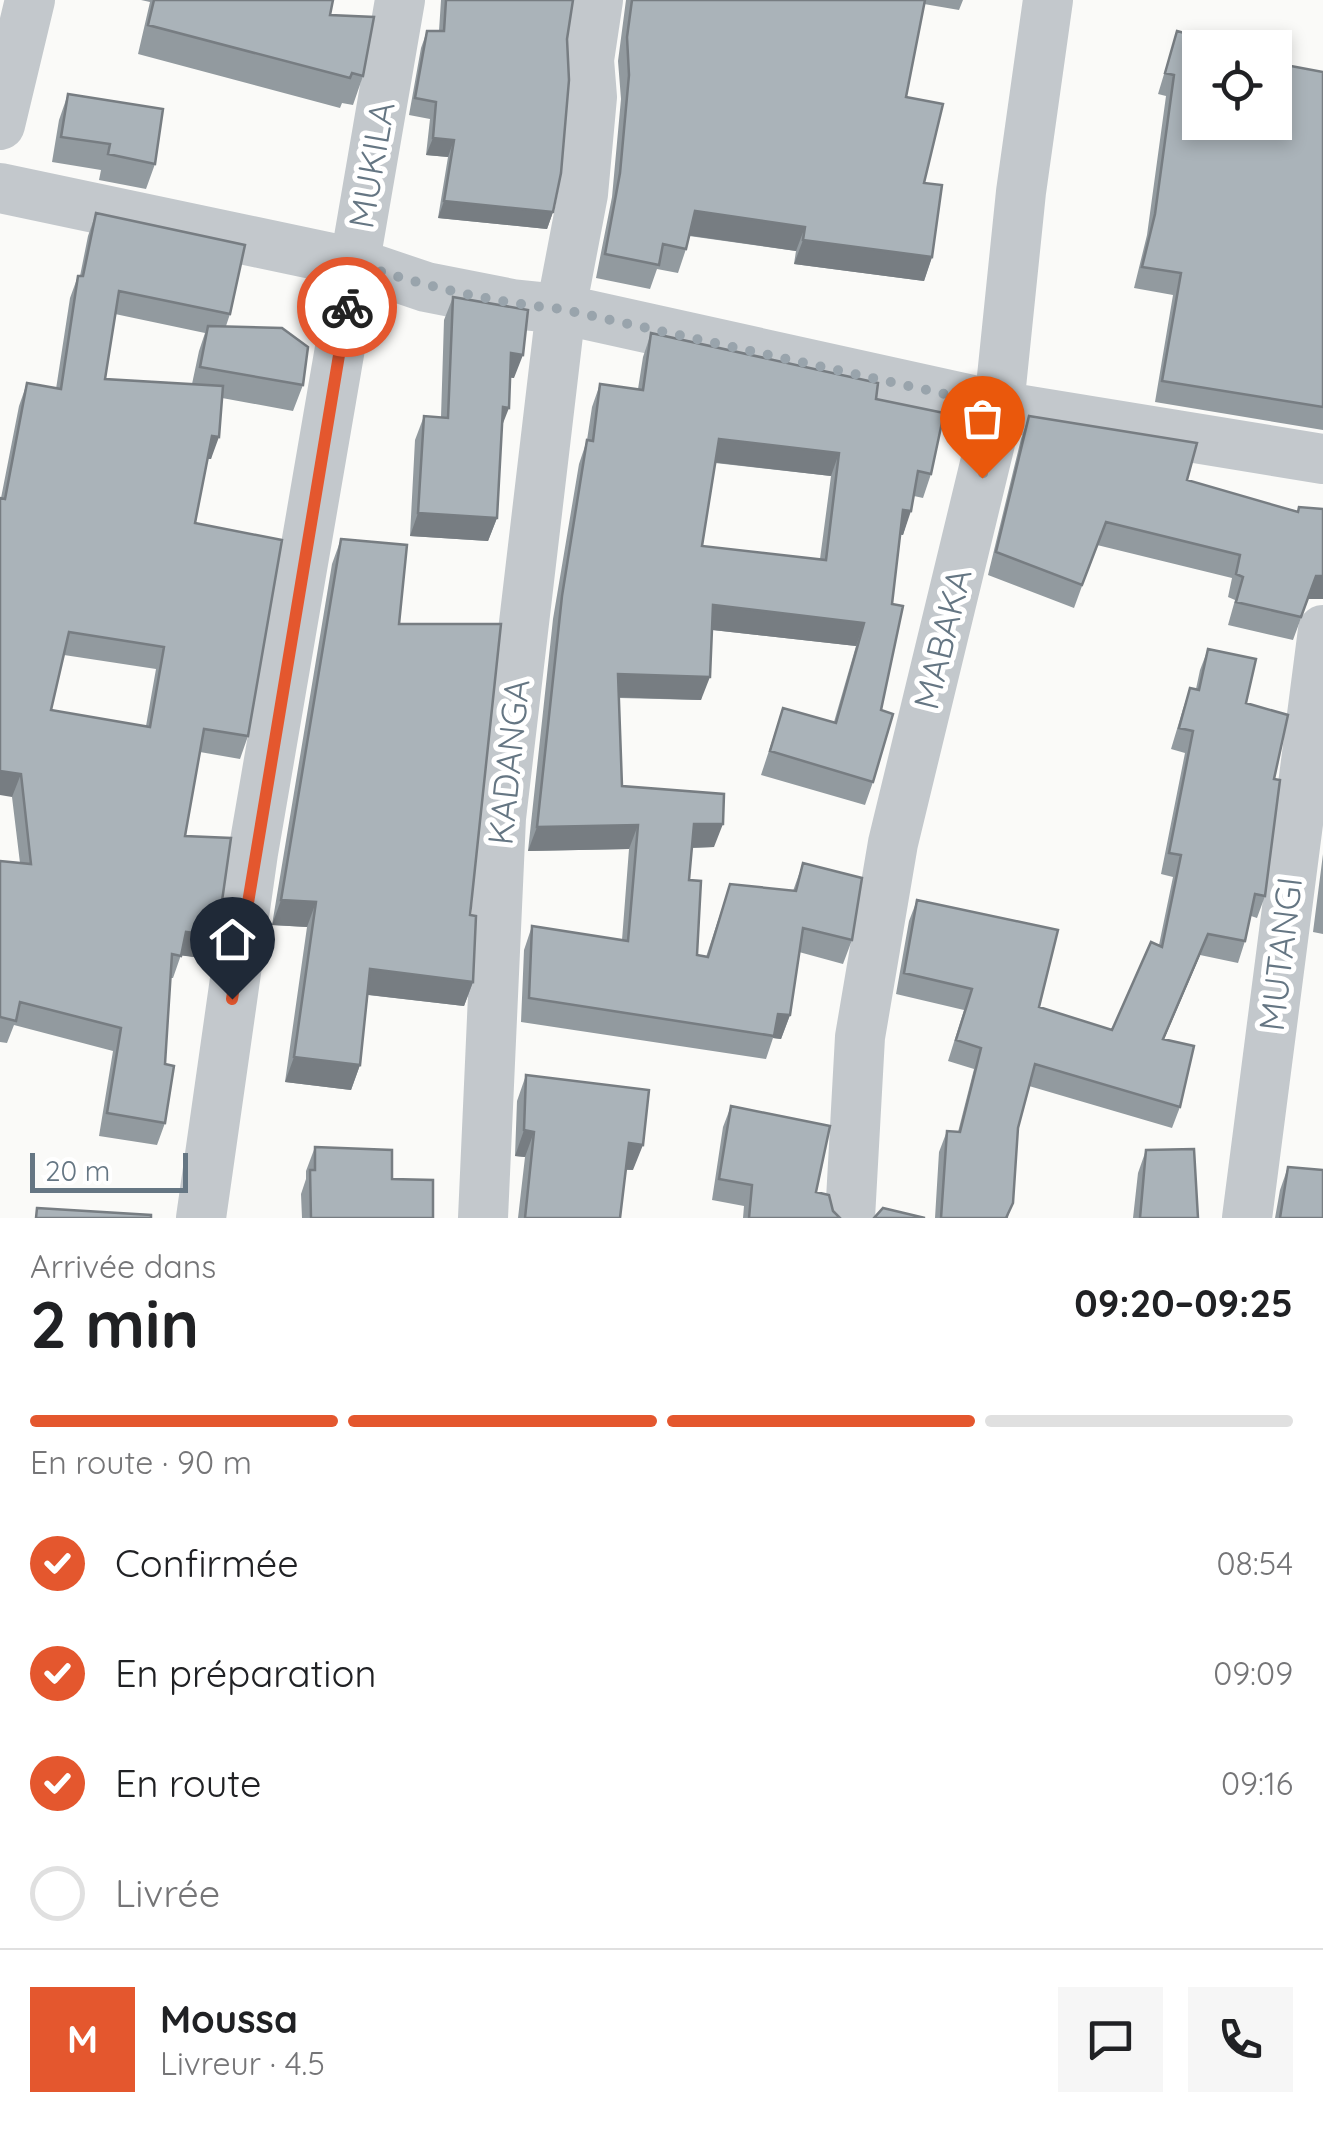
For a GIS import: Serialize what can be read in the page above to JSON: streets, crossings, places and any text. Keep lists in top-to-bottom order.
{
  "streets": {
    "street": [
      "MUKILA",
      "MABAKA",
      "KADANGA",
      "MUTANGI"
    ]
  },
  "scale_bar": "20 m",
  "page": {
    "scale": "20 m",
    "heading": ["2 min", "Arrivée dans", "09:20–09:25"],
    "panel": ["Moussa", "Livreur · 4.5"],
    "bar": "En route · 90 m",
    "list": [
      ["Confirmée", "08:54"],
      ["En préparation", "09:09"],
      ["En route", "09:16"],
      "Livrée"
    ],
    "round": "M"
  }
}
